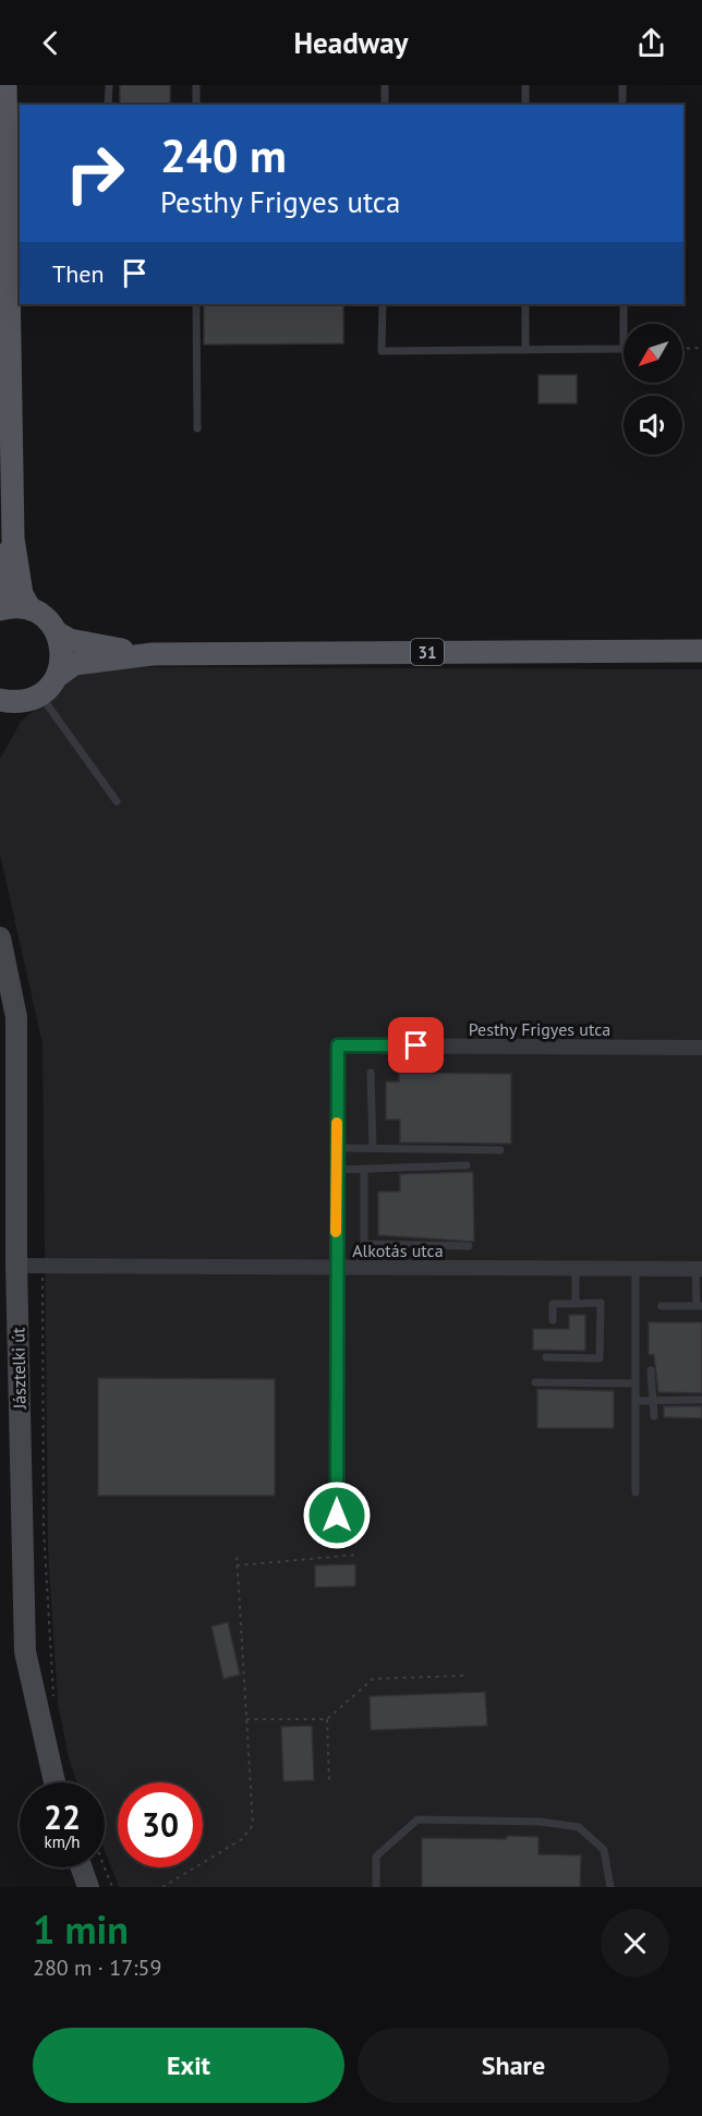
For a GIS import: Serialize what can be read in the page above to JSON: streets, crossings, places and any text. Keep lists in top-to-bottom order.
{
  "streets": {
    "main road": ["31"],
    "street": ["Pesthy Frigyes utca", "Alkotás utca", "Jásztelki út"]
  },
  "crossings": [
    ["Alkotás utca", "Jásztelki út"]
  ],
  "north": "bottom left",
  "page": {
    "header": "Headway",
    "turn": ["240 m", "Pesthy Frigyes utca"],
    "then": "Then",
    "speed": "22 km/h",
    "limit": "30",
    "heading": ["1 min", "280 m · 17:59"],
    "buttons": ["Exit", "Share"]
  }
}
